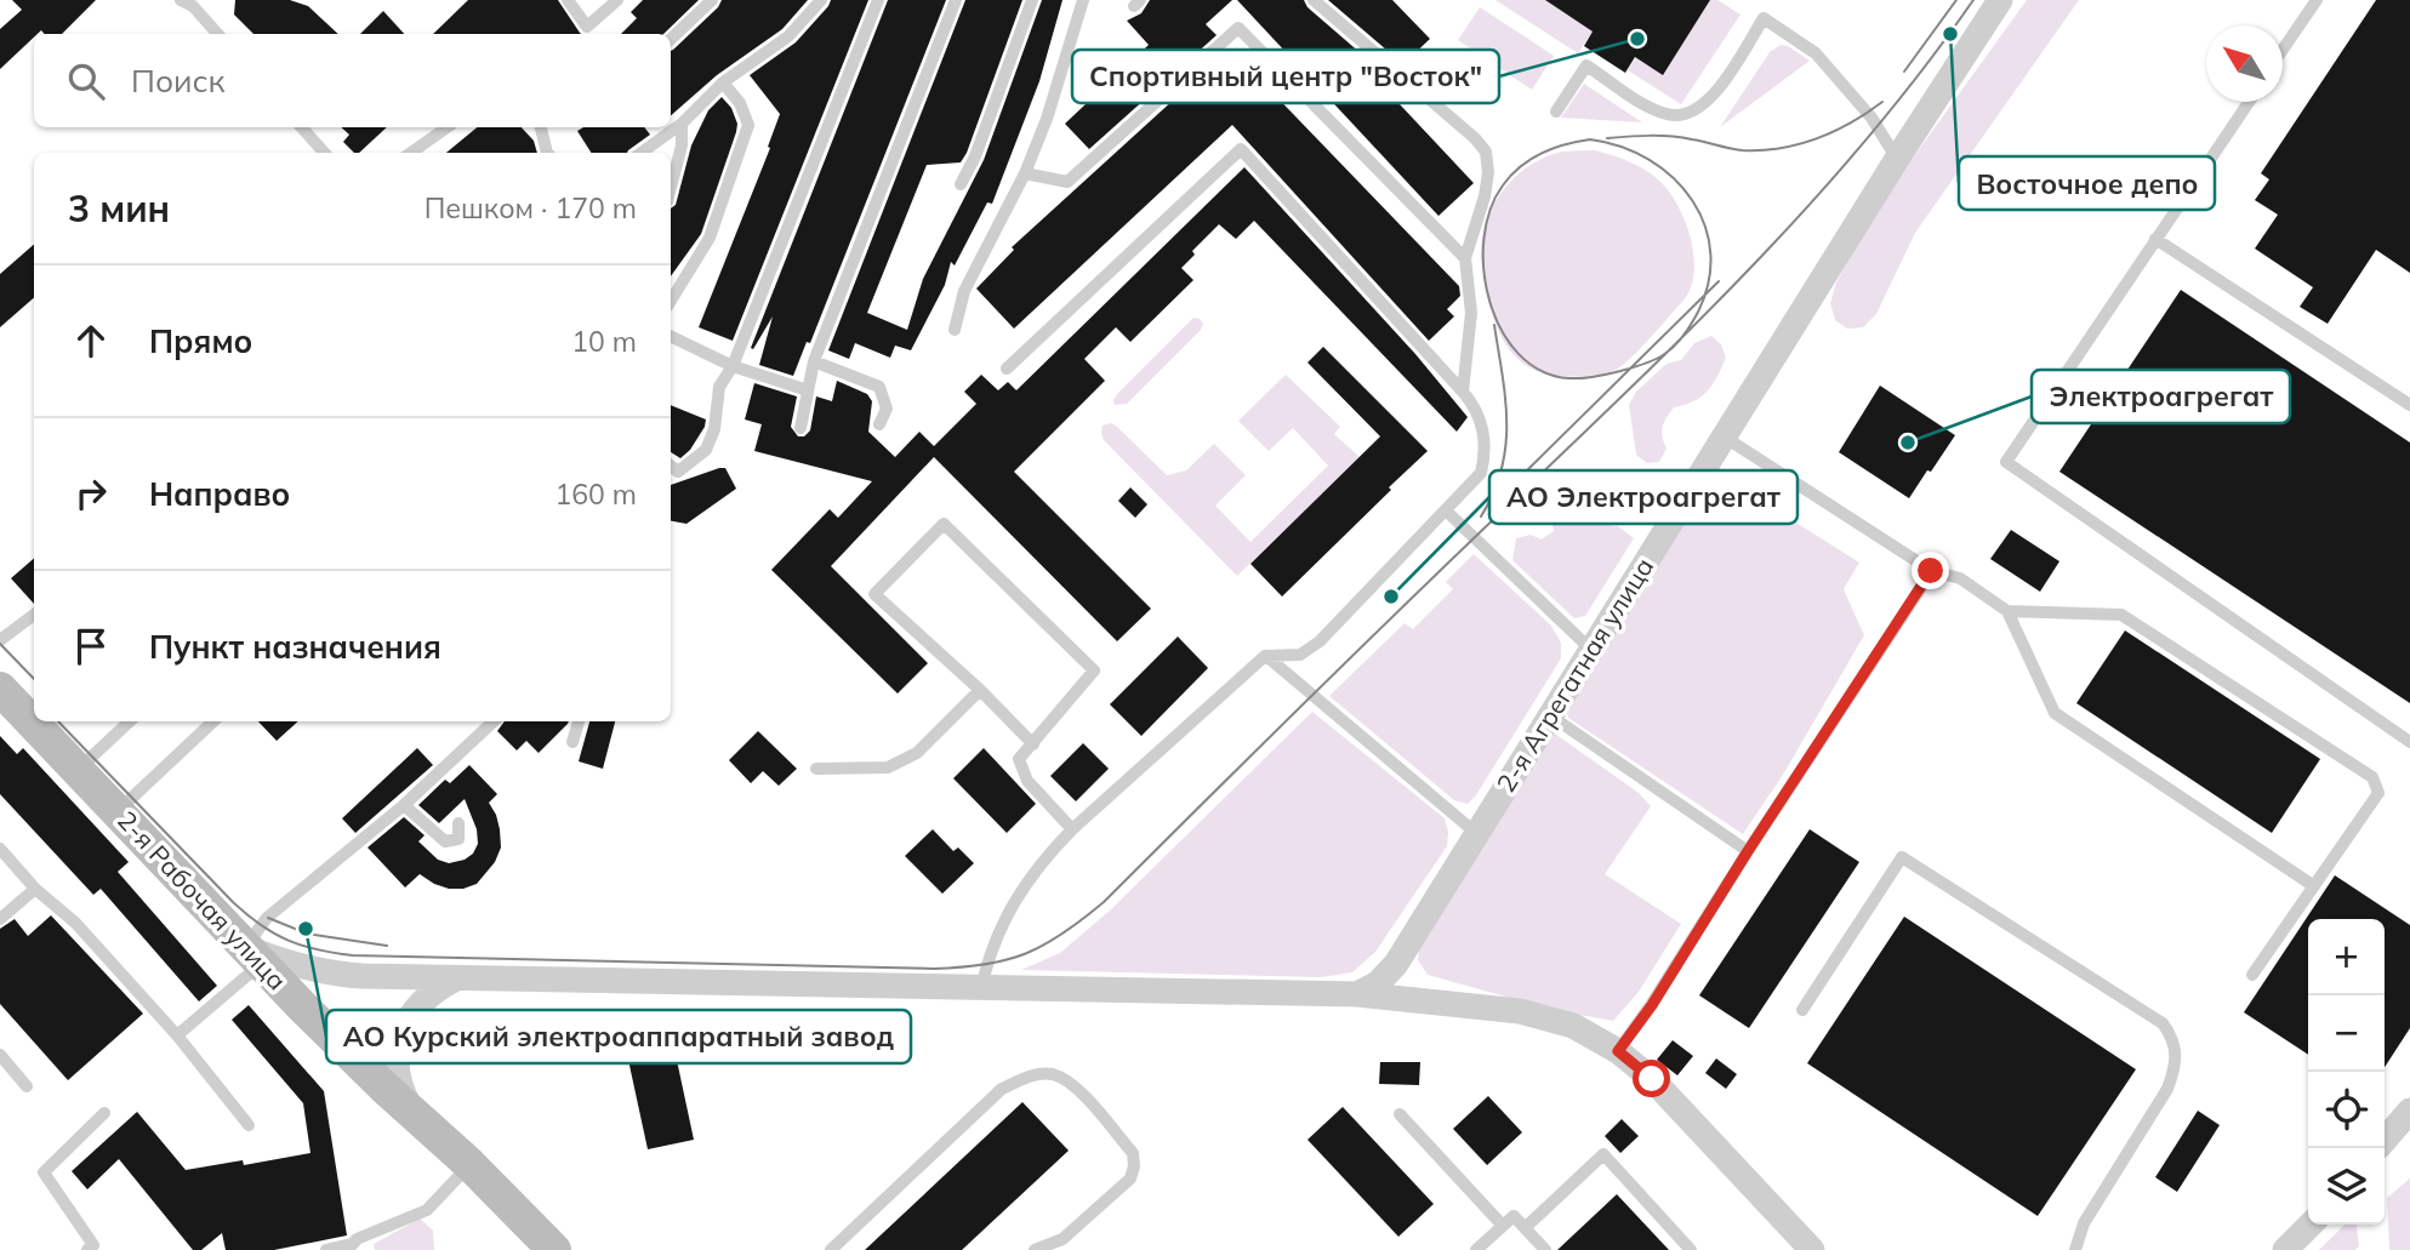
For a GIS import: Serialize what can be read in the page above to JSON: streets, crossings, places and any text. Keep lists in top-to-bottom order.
{
  "streets": {
    "main road": ["2-я Рабочая улица"],
    "street": ["2-я Агрегатная улица"]
  },
  "places": [
    "Восточное депо",
    "Спортивный центр \"Восток\"",
    "Электроагрегат",
    "АО Электроагрегат",
    "АО Курский электроаппаратный завод"
  ],
  "north": "top left",
  "page": {
    "search": "Поиск",
    "heading": ["3 мин", "Пешком · 170 m"],
    "list": [
      ["Прямо", "10 m"],
      ["Направо", "160 m"],
      "Пункт назначения"
    ],
    "map_buttons": ["+", "−"]
  }
}
